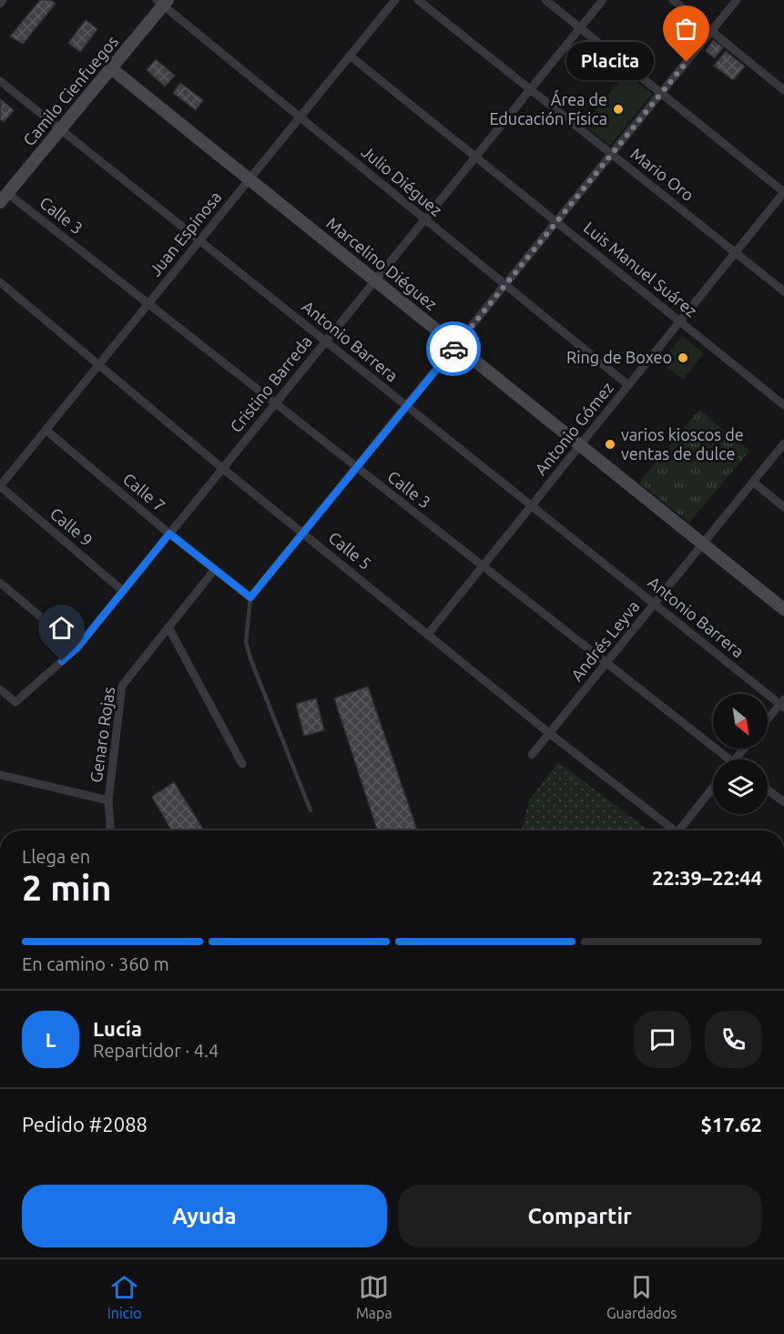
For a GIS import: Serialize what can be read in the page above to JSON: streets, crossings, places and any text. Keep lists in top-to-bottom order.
{
  "streets": {
    "street": [
      "Camilo Cienfuegos",
      "Mario Oro",
      "Julio Diéguez",
      "Calle 3",
      "Juan Espinosa",
      "Marcelino Diéguez",
      "Luis Manuel Suárez",
      "Antonio Barrera",
      "Cristino Barreda",
      "Antonio Gómez",
      "Calle 7",
      "Calle 9",
      "Calle 5",
      "Andrés Leyva",
      "Genaro Rojas"
    ]
  },
  "crossings": [
    ["Camilo Cienfuegos", "Julio Diéguez"],
    ["Camilo Cienfuegos", "Calle 3"],
    ["Camilo Cienfuegos", "Marcelino Diéguez"],
    ["Camilo Cienfuegos", "Antonio Barrera"],
    ["Mario Oro", "Cristino Barreda"],
    ["Mario Oro", "Antonio Gómez"],
    ["Julio Diéguez", "Juan Espinosa"],
    ["Julio Diéguez", "Cristino Barreda"],
    ["Julio Diéguez", "Antonio Gómez"],
    ["Calle 3", "Juan Espinosa"],
    ["Calle 3", "Cristino Barreda"],
    ["Calle 3", "Antonio Gómez"],
    ["Calle 3", "Andrés Leyva"],
    ["Juan Espinosa", "Marcelino Diéguez"],
    ["Juan Espinosa", "Luis Manuel Suárez"],
    ["Juan Espinosa", "Antonio Barrera"],
    ["Juan Espinosa", "Calle 7"],
    ["Juan Espinosa", "Calle 9"],
    ["Juan Espinosa", "Calle 5"],
    ["Marcelino Diéguez", "Cristino Barreda"],
    ["Marcelino Diéguez", "Antonio Gómez"],
    ["Marcelino Diéguez", "Andrés Leyva"],
    ["Luis Manuel Suárez", "Cristino Barreda"],
    ["Luis Manuel Suárez", "Antonio Gómez"],
    ["Antonio Barrera", "Cristino Barreda"],
    ["Antonio Barrera", "Antonio Gómez"],
    ["Antonio Barrera", "Andrés Leyva"],
    ["Cristino Barreda", "Calle 7"],
    ["Cristino Barreda", "Calle 9"],
    ["Cristino Barreda", "Calle 5"],
    ["Antonio Gómez", "Calle 5"],
    ["Calle 7", "Genaro Rojas"],
    ["Calle 5", "Andrés Leyva"]
  ],
  "places": [
    "Placita",
    "Área de Educación Física",
    "Ring de Boxeo",
    "varios kioscos de ventas de dulce"
  ],
  "north": "bottom right",
  "page": {
    "bubble": "Placita",
    "heading": ["2 min", "Llega en", "22:39–22:44"],
    "panel": [
      "Lucía",
      "Repartidor · 4.4",
      "Pedido #2088",
      "$17.62"
    ],
    "bar": "En camino · 360 m",
    "round": "L",
    "buttons": ["Ayuda", "Compartir"],
    "tabs": ["Inicio", "Mapa", "Guardados"]
  }
}
